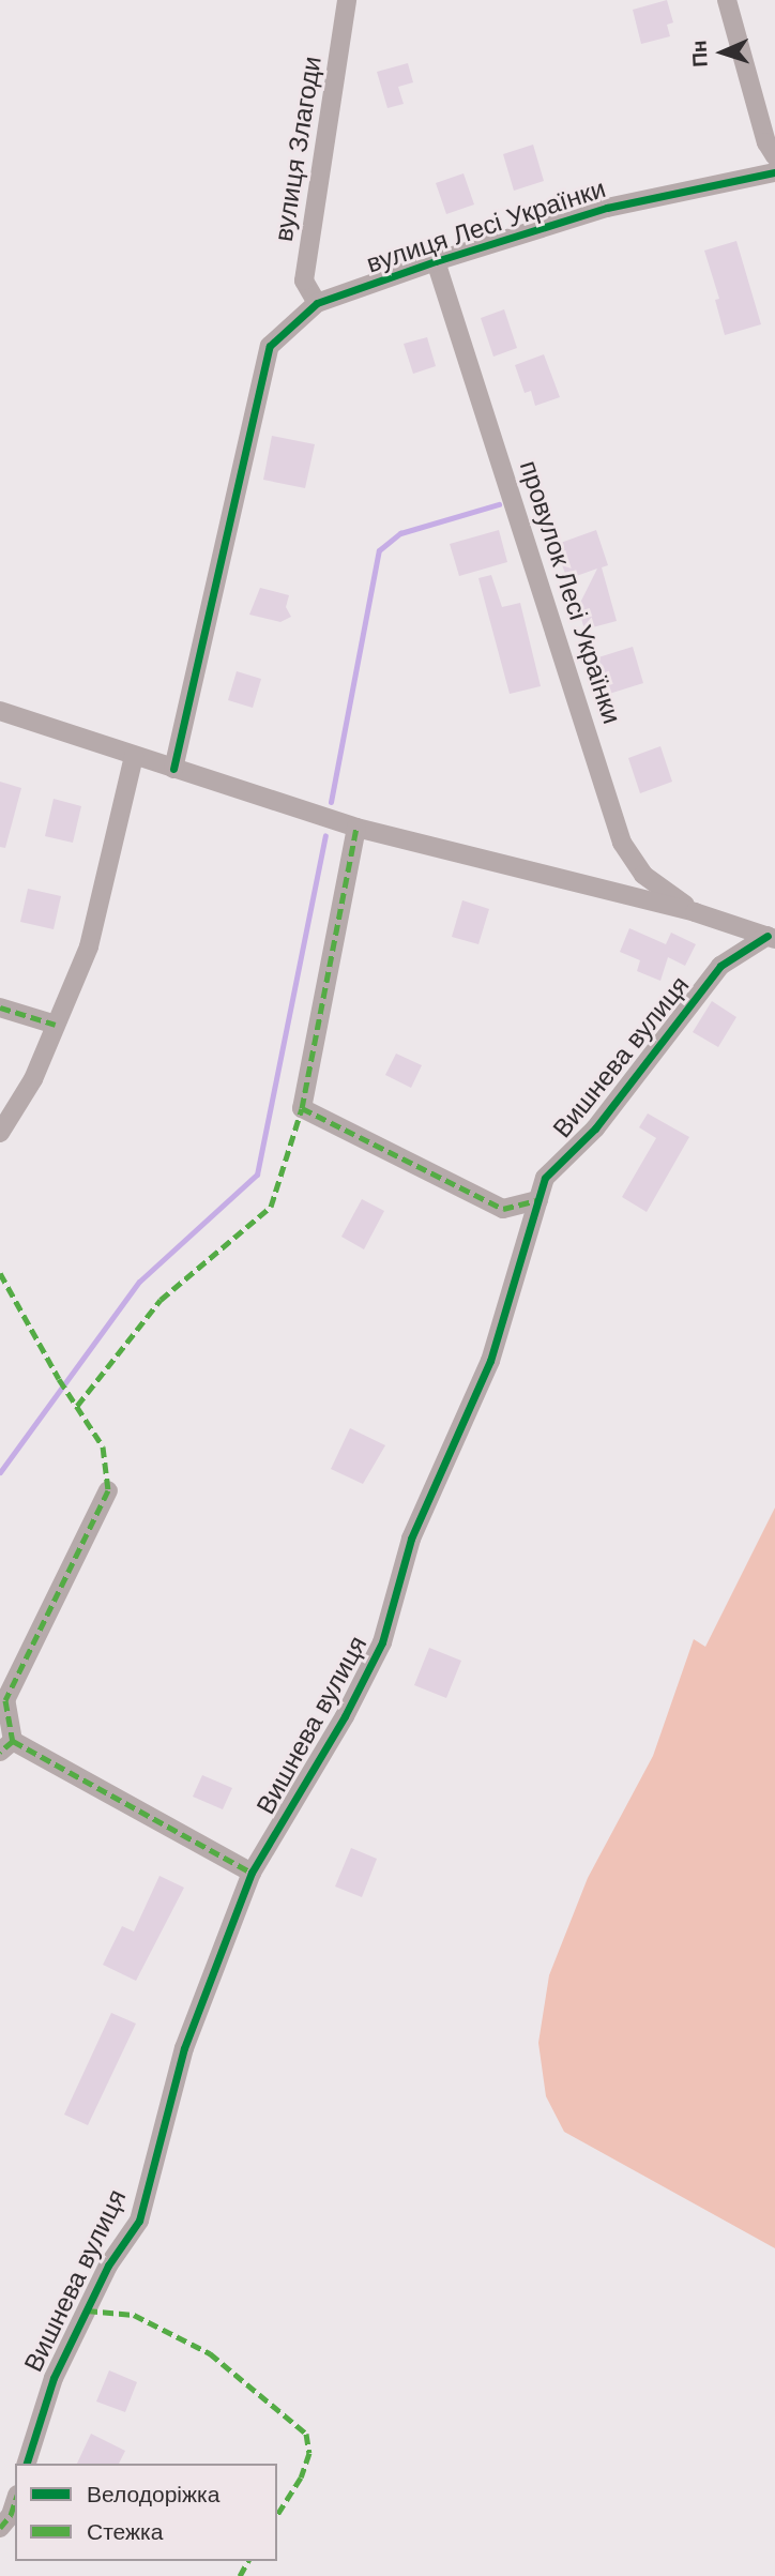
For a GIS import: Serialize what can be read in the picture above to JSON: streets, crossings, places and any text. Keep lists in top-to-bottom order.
{
  "streets": {
    "street": [
      "вулиця Злагоди",
      "вулиця Лесі Українки",
      "провулок Лесі Українки",
      "Вишнева вулиця"
    ]
  },
  "crossings": [
    ["вулиця Злагоди", "вулиця Лесі Українки"],
    ["вулиця Лесі Українки", "провулок Лесі Українки"]
  ],
  "legend": ["Велодоріжка", "Стежка"],
  "north": "left"
}
